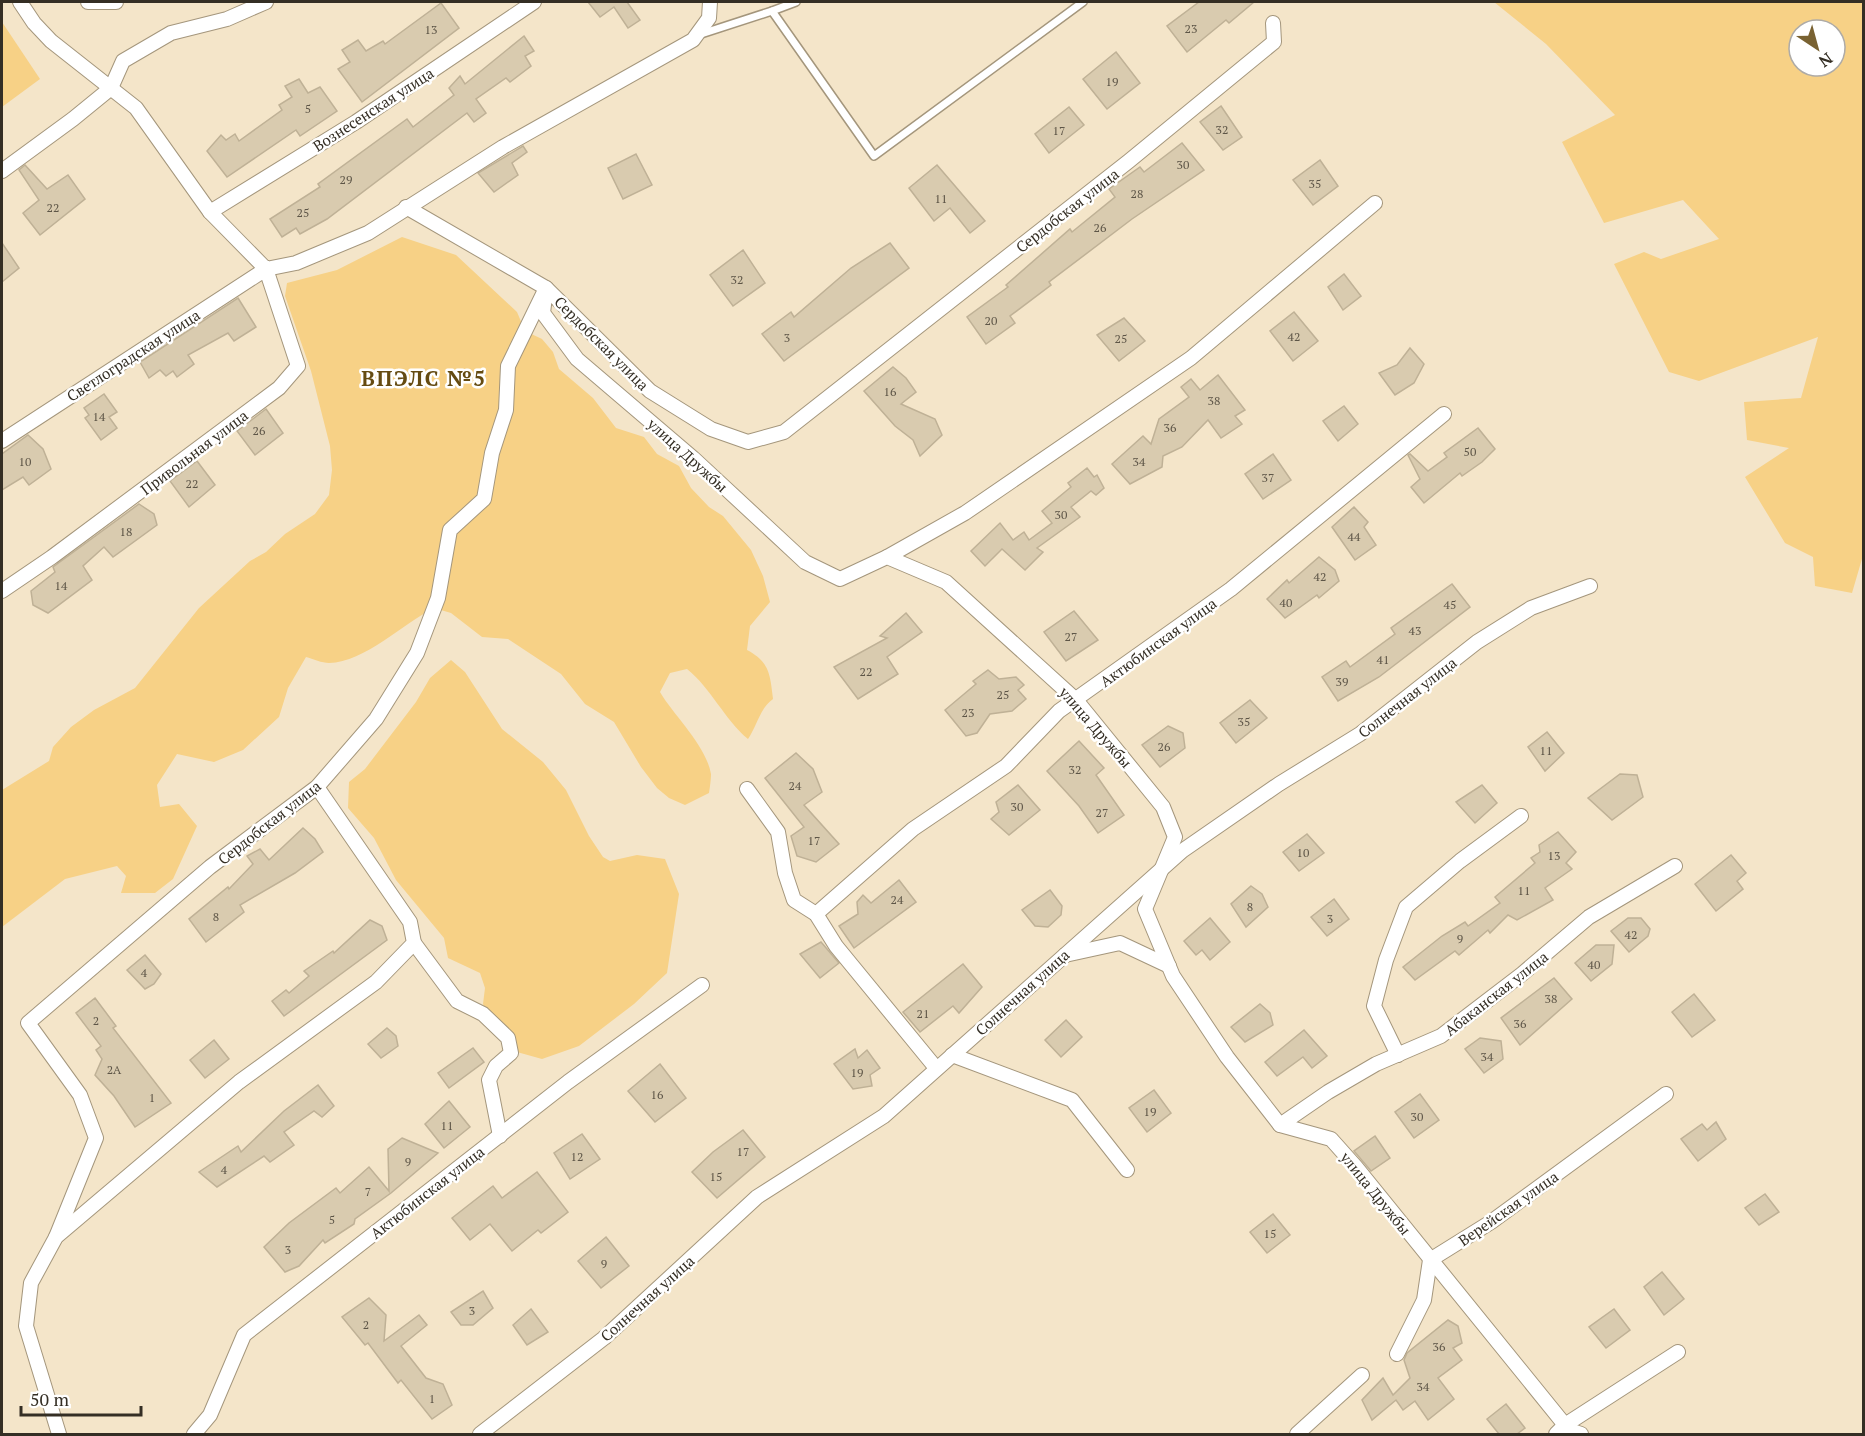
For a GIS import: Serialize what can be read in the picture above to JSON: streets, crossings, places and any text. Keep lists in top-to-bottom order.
{
  "streets": {
    "street": [
      "Вознесенская улица",
      "Сердобская улица",
      "Светлоградская улица",
      "Привольная улица",
      "улица Дружбы",
      "Актюбинская улица",
      "Солнечная улица",
      "Абаканская улица",
      "Верейская улица"
    ]
  },
  "crossings": [
    ["Сердобская улица", "улица Дружбы"],
    ["Светлоградская улица", "Привольная улица"],
    ["улица Дружбы", "Актюбинская улица"],
    ["улица Дружбы", "Солнечная улица"],
    ["улица Дружбы", "Абаканская улица"],
    ["улица Дружбы", "Верейская улица"]
  ],
  "districts": ["ВПЭЛС №5"],
  "house_numbers": [
    "23",
    "13",
    "19",
    "5",
    "32",
    "17",
    "30",
    "29",
    "35",
    "28",
    "11",
    "22",
    "25",
    "26",
    "32",
    "20",
    "42",
    "3",
    "25",
    "16",
    "38",
    "14",
    "36",
    "26",
    "50",
    "10",
    "34",
    "37",
    "22",
    "30",
    "18",
    "44",
    "42",
    "14",
    "40",
    "45",
    "43",
    "27",
    "41",
    "22",
    "39",
    "25",
    "23",
    "35",
    "26",
    "11",
    "32",
    "24",
    "30",
    "27",
    "17",
    "10",
    "13",
    "11",
    "24",
    "8",
    "8",
    "3",
    "42",
    "9",
    "40",
    "4",
    "38",
    "21",
    "2",
    "36",
    "34",
    "2А",
    "19",
    "16",
    "1",
    "19",
    "30",
    "11",
    "17",
    "12",
    "9",
    "4",
    "15",
    "7",
    "5",
    "15",
    "3",
    "9",
    "3",
    "2",
    "36",
    "34",
    "1"
  ],
  "scale_bar": "50 m",
  "north": "bottom right"
}
